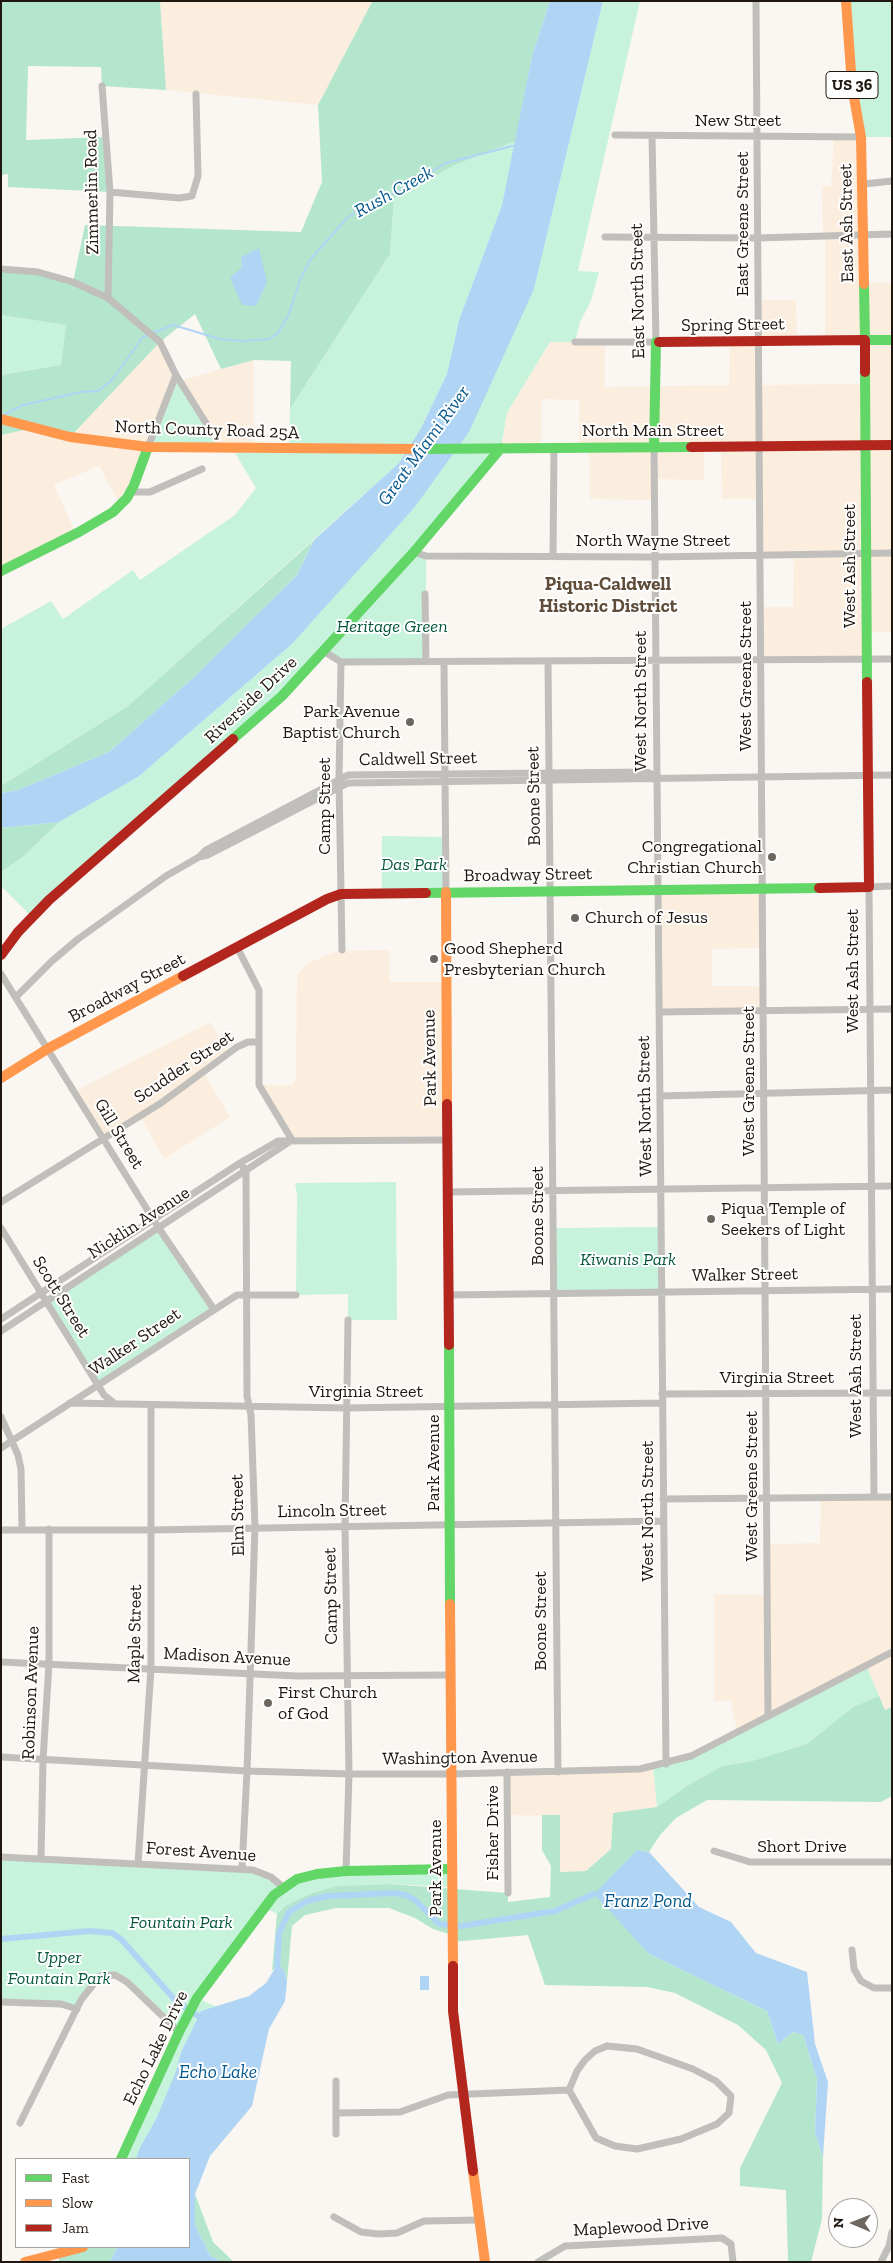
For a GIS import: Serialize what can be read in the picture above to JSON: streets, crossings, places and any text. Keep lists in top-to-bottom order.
{
  "streets": {
    "street": [
      "US 36",
      "New Street",
      "Zimmerlin Road",
      "East Ash Street",
      "East Greene Street",
      "East North Street",
      "Spring Street",
      "North County Road 25A",
      "North Main Street",
      "North Wayne Street",
      "West Ash Street",
      "West Greene Street",
      "Riverside Drive",
      "West North Street",
      "Caldwell Street",
      "Boone Street",
      "Camp Street",
      "Broadway Street",
      "Park Avenue",
      "Scudder Street",
      "Gill Street",
      "Nicklin Avenue",
      "Walker Street",
      "Scott Street",
      "Virginia Street",
      "Lincoln Street",
      "Elm Street",
      "Maple Street",
      "Madison Avenue",
      "Robinson Avenue",
      "Washington Avenue",
      "Fisher Drive",
      "Short Drive",
      "Forest Avenue",
      "Echo Lake Drive",
      "Maplewood Drive"
    ]
  },
  "crossings": [
    ["New Street", "East Ash Street"],
    ["New Street", "East Greene Street"],
    ["New Street", "East North Street"],
    ["East Ash Street", "Spring Street"],
    ["East Ash Street", "North Main Street"],
    ["East Ash Street", "West Ash Street"],
    ["East Greene Street", "Spring Street"],
    ["East Greene Street", "North Main Street"],
    ["East Greene Street", "West Greene Street"],
    ["East North Street", "Spring Street"],
    ["East North Street", "North Main Street"],
    ["East North Street", "West North Street"],
    ["North County Road 25A", "North Main Street"],
    ["North Main Street", "West Ash Street"],
    ["North Main Street", "West Greene Street"],
    ["North Main Street", "Riverside Drive"],
    ["North Main Street", "West North Street"],
    ["North Wayne Street", "West Ash Street"],
    ["North Wayne Street", "West Greene Street"],
    ["North Wayne Street", "Riverside Drive"],
    ["North Wayne Street", "West North Street"],
    ["West Ash Street", "Caldwell Street"],
    ["West Ash Street", "Broadway Street"],
    ["West Ash Street", "Walker Street"],
    ["West Ash Street", "Virginia Street"],
    ["West Greene Street", "Caldwell Street"],
    ["West Greene Street", "Broadway Street"],
    ["West Greene Street", "Walker Street"],
    ["West Greene Street", "Virginia Street"],
    ["West Greene Street", "Washington Avenue"],
    ["West North Street", "Caldwell Street"],
    ["West North Street", "Broadway Street"],
    ["West North Street", "Walker Street"],
    ["West North Street", "Virginia Street"],
    ["West North Street", "Lincoln Street"],
    ["West North Street", "Washington Avenue"],
    ["Caldwell Street", "Boone Street"],
    ["Caldwell Street", "Camp Street"],
    ["Caldwell Street", "Park Avenue"],
    ["Caldwell Street", "Gill Street"],
    ["Boone Street", "Broadway Street"],
    ["Boone Street", "Walker Street"],
    ["Boone Street", "Virginia Street"],
    ["Boone Street", "Lincoln Street"],
    ["Boone Street", "Washington Avenue"],
    ["Camp Street", "Broadway Street"],
    ["Camp Street", "Virginia Street"],
    ["Camp Street", "Lincoln Street"],
    ["Camp Street", "Madison Avenue"],
    ["Camp Street", "Washington Avenue"],
    ["Broadway Street", "Park Avenue"],
    ["Broadway Street", "Gill Street"],
    ["Park Avenue", "Nicklin Avenue"],
    ["Park Avenue", "Walker Street"],
    ["Park Avenue", "Virginia Street"],
    ["Park Avenue", "Lincoln Street"],
    ["Park Avenue", "Madison Avenue"],
    ["Park Avenue", "Washington Avenue"],
    ["Scudder Street", "Gill Street"],
    ["Gill Street", "Nicklin Avenue"],
    ["Gill Street", "Walker Street"],
    ["Nicklin Avenue", "Scott Street"],
    ["Nicklin Avenue", "Elm Street"],
    ["Walker Street", "Scott Street"],
    ["Walker Street", "Virginia Street"],
    ["Walker Street", "Elm Street"],
    ["Scott Street", "Virginia Street"],
    ["Virginia Street", "Elm Street"],
    ["Virginia Street", "Maple Street"],
    ["Lincoln Street", "Elm Street"],
    ["Lincoln Street", "Maple Street"],
    ["Lincoln Street", "Robinson Avenue"],
    ["Elm Street", "Madison Avenue"],
    ["Elm Street", "Washington Avenue"],
    ["Elm Street", "Forest Avenue"],
    ["Maple Street", "Madison Avenue"],
    ["Maple Street", "Washington Avenue"],
    ["Maple Street", "Forest Avenue"],
    ["Madison Avenue", "Robinson Avenue"],
    ["Robinson Avenue", "Washington Avenue"],
    ["Robinson Avenue", "Forest Avenue"],
    ["Washington Avenue", "Fisher Drive"],
    ["Forest Avenue", "Echo Lake Drive"]
  ],
  "districts": ["Piqua-Caldwell Historic District"],
  "water": [
    "Rush Creek",
    "Great Miami River",
    "Franz Pond",
    "Echo Lake"
  ],
  "parks": [
    "Heritage Green",
    "Das Park",
    "Kiwanis Park",
    "Fountain Park",
    "Upper Fountain Park"
  ],
  "places": [
    "Park Avenue Baptist Church",
    "Congregational Christian Church",
    "Church of Jesus",
    "Good Shepherd Presbyterian Church",
    "Piqua Temple of Seekers of Light",
    "First Church of God"
  ],
  "legend": ["Fast", "Slow", "Jam"],
  "north": "left"
}
